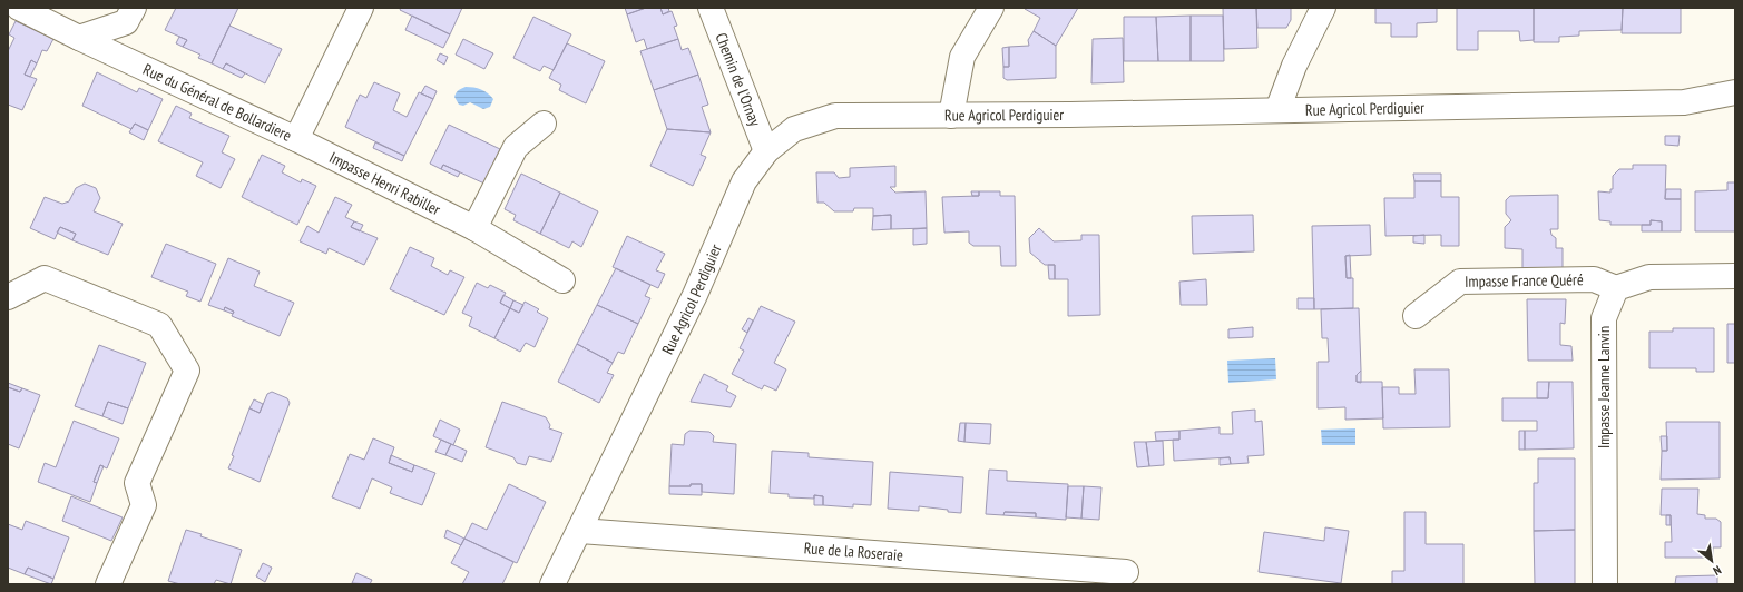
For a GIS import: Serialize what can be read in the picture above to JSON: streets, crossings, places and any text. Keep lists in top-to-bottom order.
{
  "streets": {
    "street": [
      "Chemin de l'Ornay",
      "Rue du Général de Bollardiere",
      "Rue Agricol Perdiguier",
      "Impasse Henri Rabiller",
      "Impasse France Quéré",
      "Impasse Jeanne Lanvin",
      "Rue de la Roseraie"
    ]
  },
  "crossings": [
    ["Chemin de l'Ornay", "Rue Agricol Perdiguier"],
    ["Rue du Général de Bollardiere", "Impasse Henri Rabiller"],
    ["Rue Agricol Perdiguier", "Rue de la Roseraie"],
    ["Impasse France Quéré", "Impasse Jeanne Lanvin"]
  ],
  "north": "bottom right"
}
